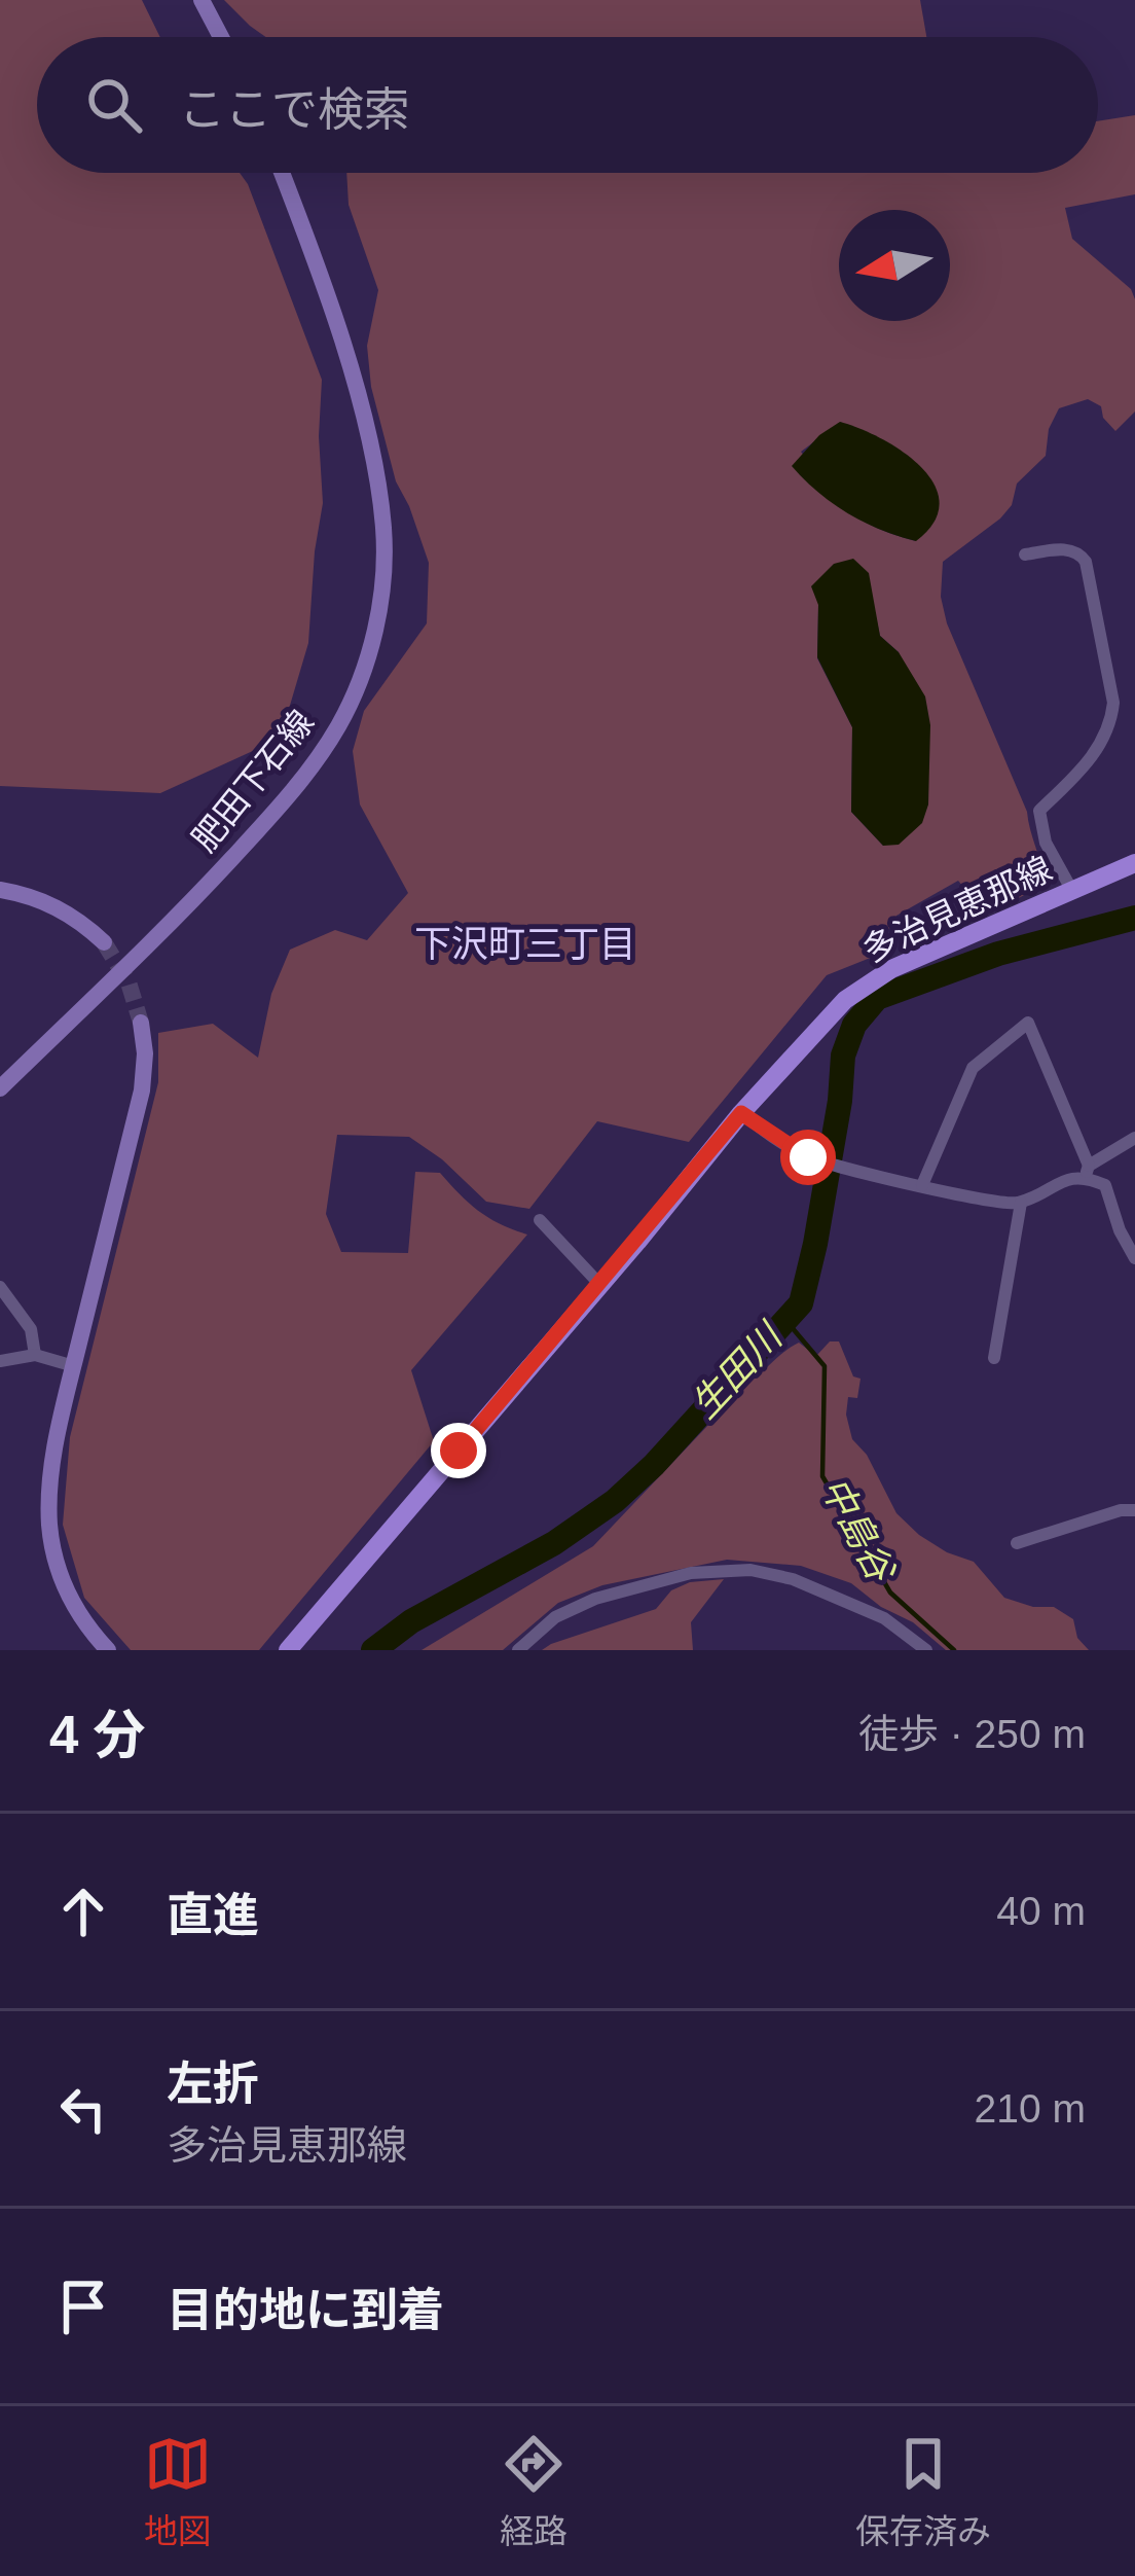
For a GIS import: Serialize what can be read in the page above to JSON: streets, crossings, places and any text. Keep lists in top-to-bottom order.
{
  "streets": {
    "main road": ["肥田下石線", "多治見恵那線"]
  },
  "districts": ["下沢町三丁目"],
  "water": ["生田川", "中島谷"],
  "north": "left",
  "page": {
    "search": "ここで検索",
    "heading": ["4 分", "徒歩 · 250 m"],
    "list": [
      ["直進", "40 m"],
      ["左折", "多治見恵那線", "210 m"],
      "目的地に到着"
    ],
    "nav": ["地図", "経路", "保存済み"]
  }
}
